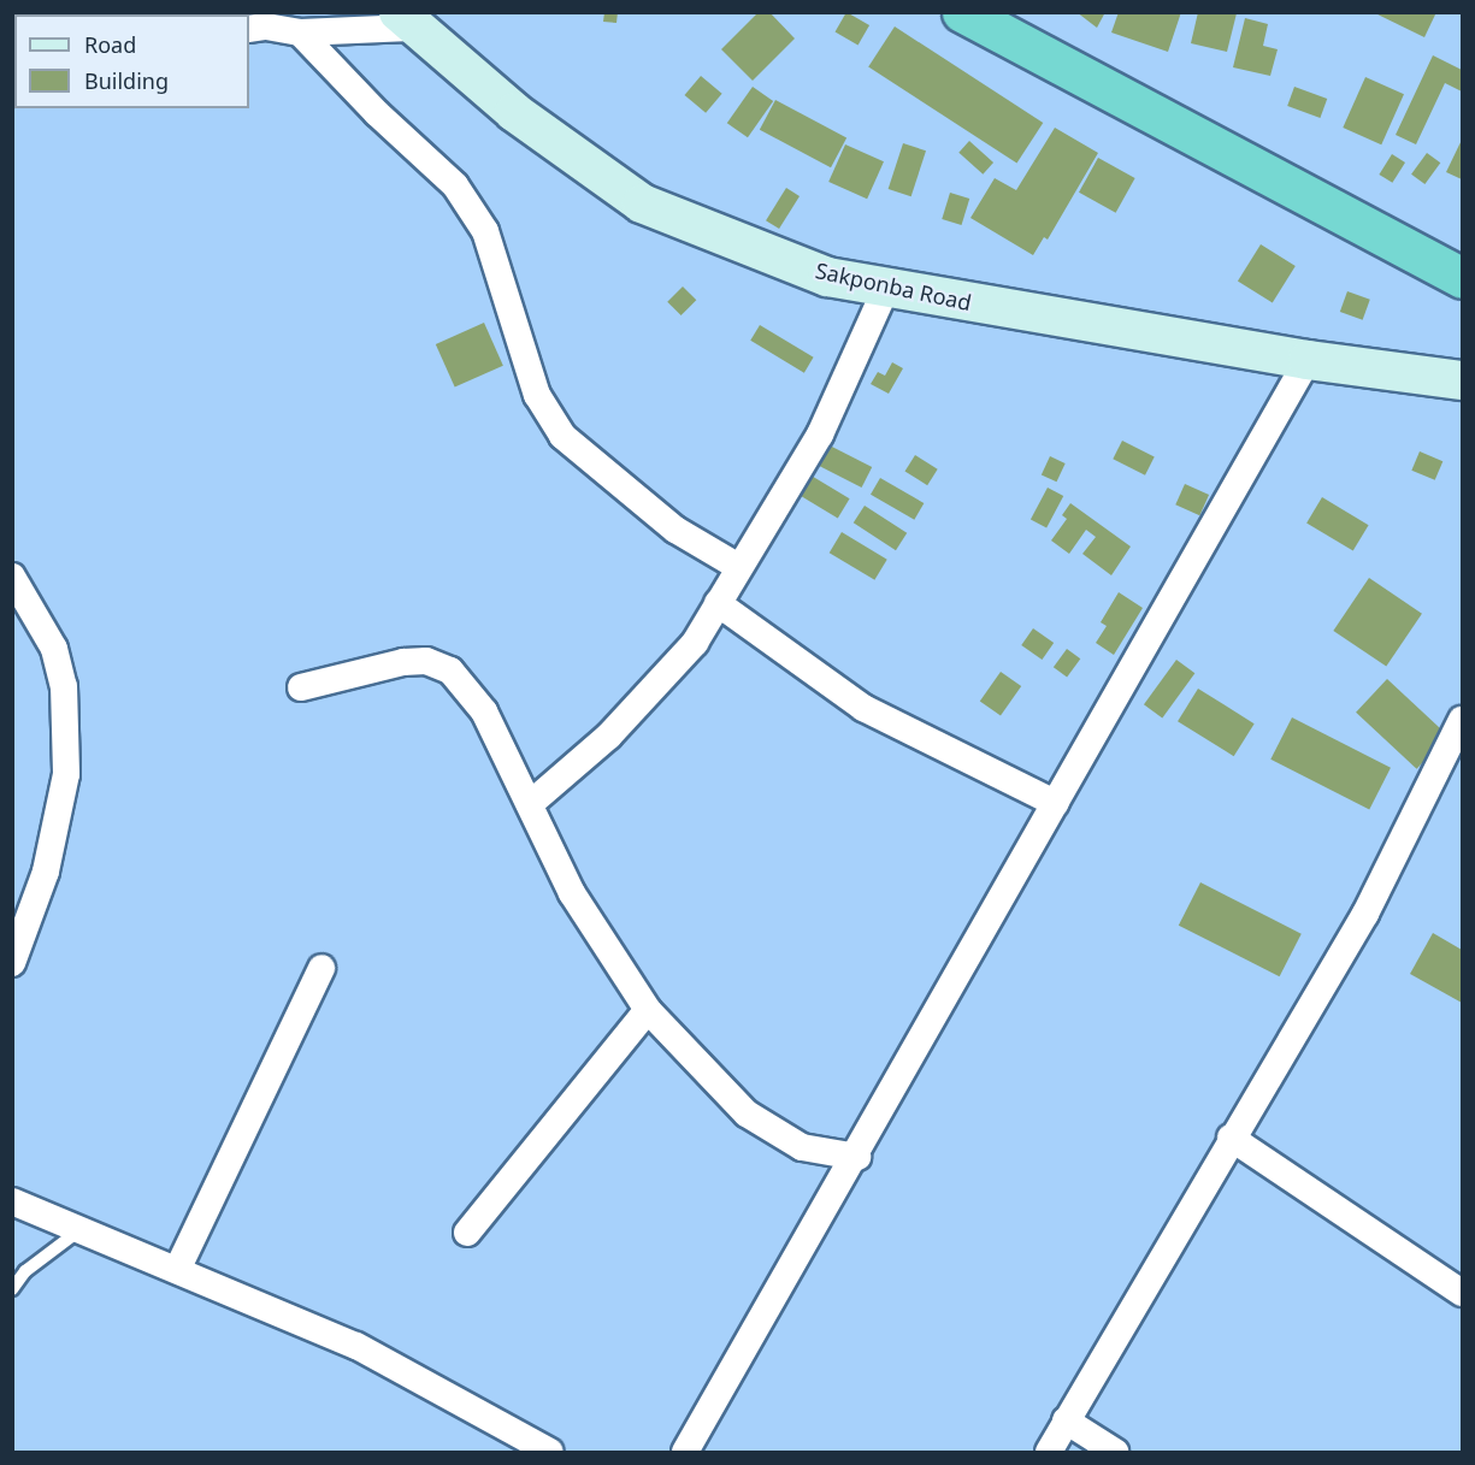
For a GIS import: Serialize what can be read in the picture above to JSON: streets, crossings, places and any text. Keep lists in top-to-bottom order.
{
  "streets": {
    "main road": ["Sakponba Road"]
  },
  "legend": ["Road", "Building"]
}
